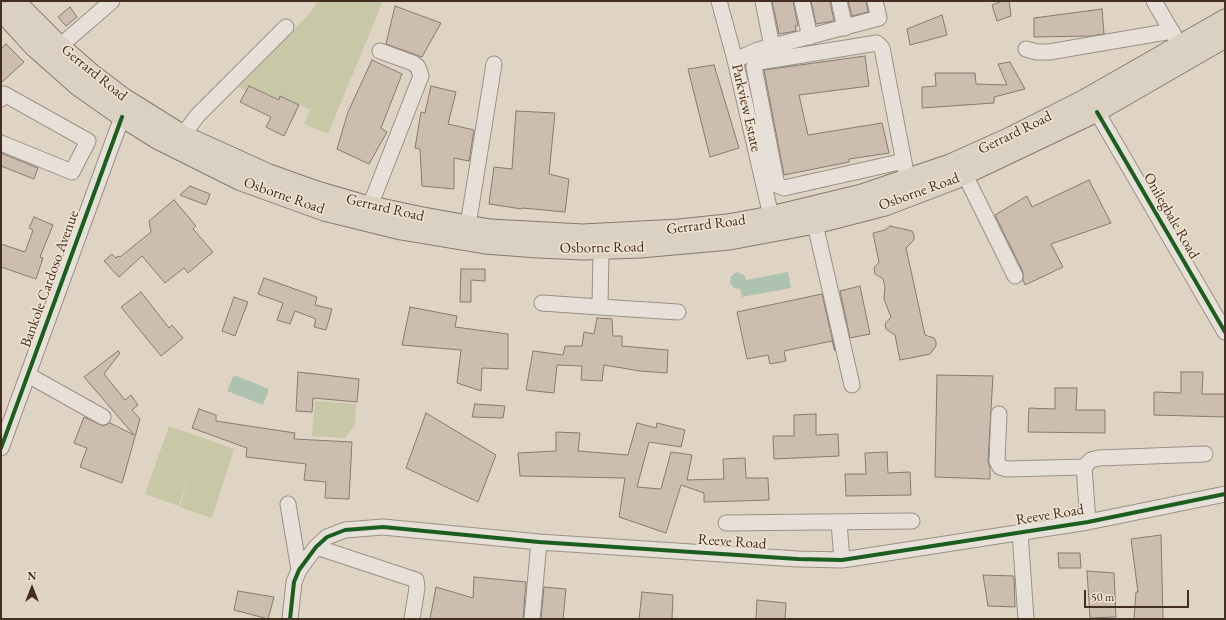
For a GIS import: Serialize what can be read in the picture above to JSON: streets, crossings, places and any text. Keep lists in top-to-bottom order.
{
  "streets": {
    "main road": ["Gerrard Road", "Osborne Road"],
    "street": [
      "Parkview Estate",
      "Onilegbale Road",
      "Bankole Cardoso Avenue",
      "Reeve Road"
    ]
  },
  "crossings": [
    ["Gerrard Road", "Parkview Estate"],
    ["Osborne Road", "Onilegbale Road"],
    ["Osborne Road", "Bankole Cardoso Avenue"]
  ],
  "scale_bar": "50 m",
  "north": "top"
}
